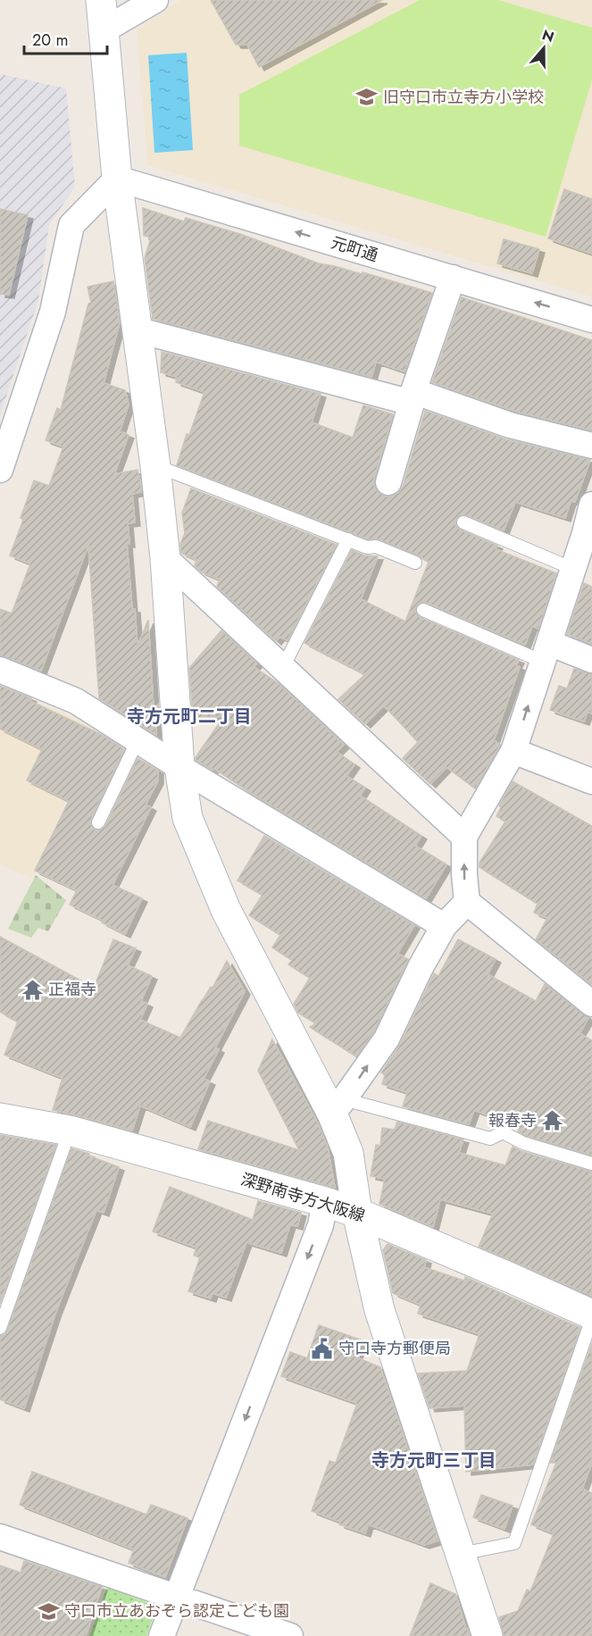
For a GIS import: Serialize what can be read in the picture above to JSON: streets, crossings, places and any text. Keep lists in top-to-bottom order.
{
  "streets": {
    "street": ["元町通", "深野南寺方大阪線"]
  },
  "districts": ["寺方元町二丁目", "寺方元町三丁目"],
  "places": {
    "school or university": ["旧守口市立寺方小学校", "守口市立あおぞら認定こども園"],
    "temple": ["正福寺", "報春寺"],
    "public building": ["守口寺方郵便局"]
  },
  "scale_bar": "20 m",
  "north": "top"
}
